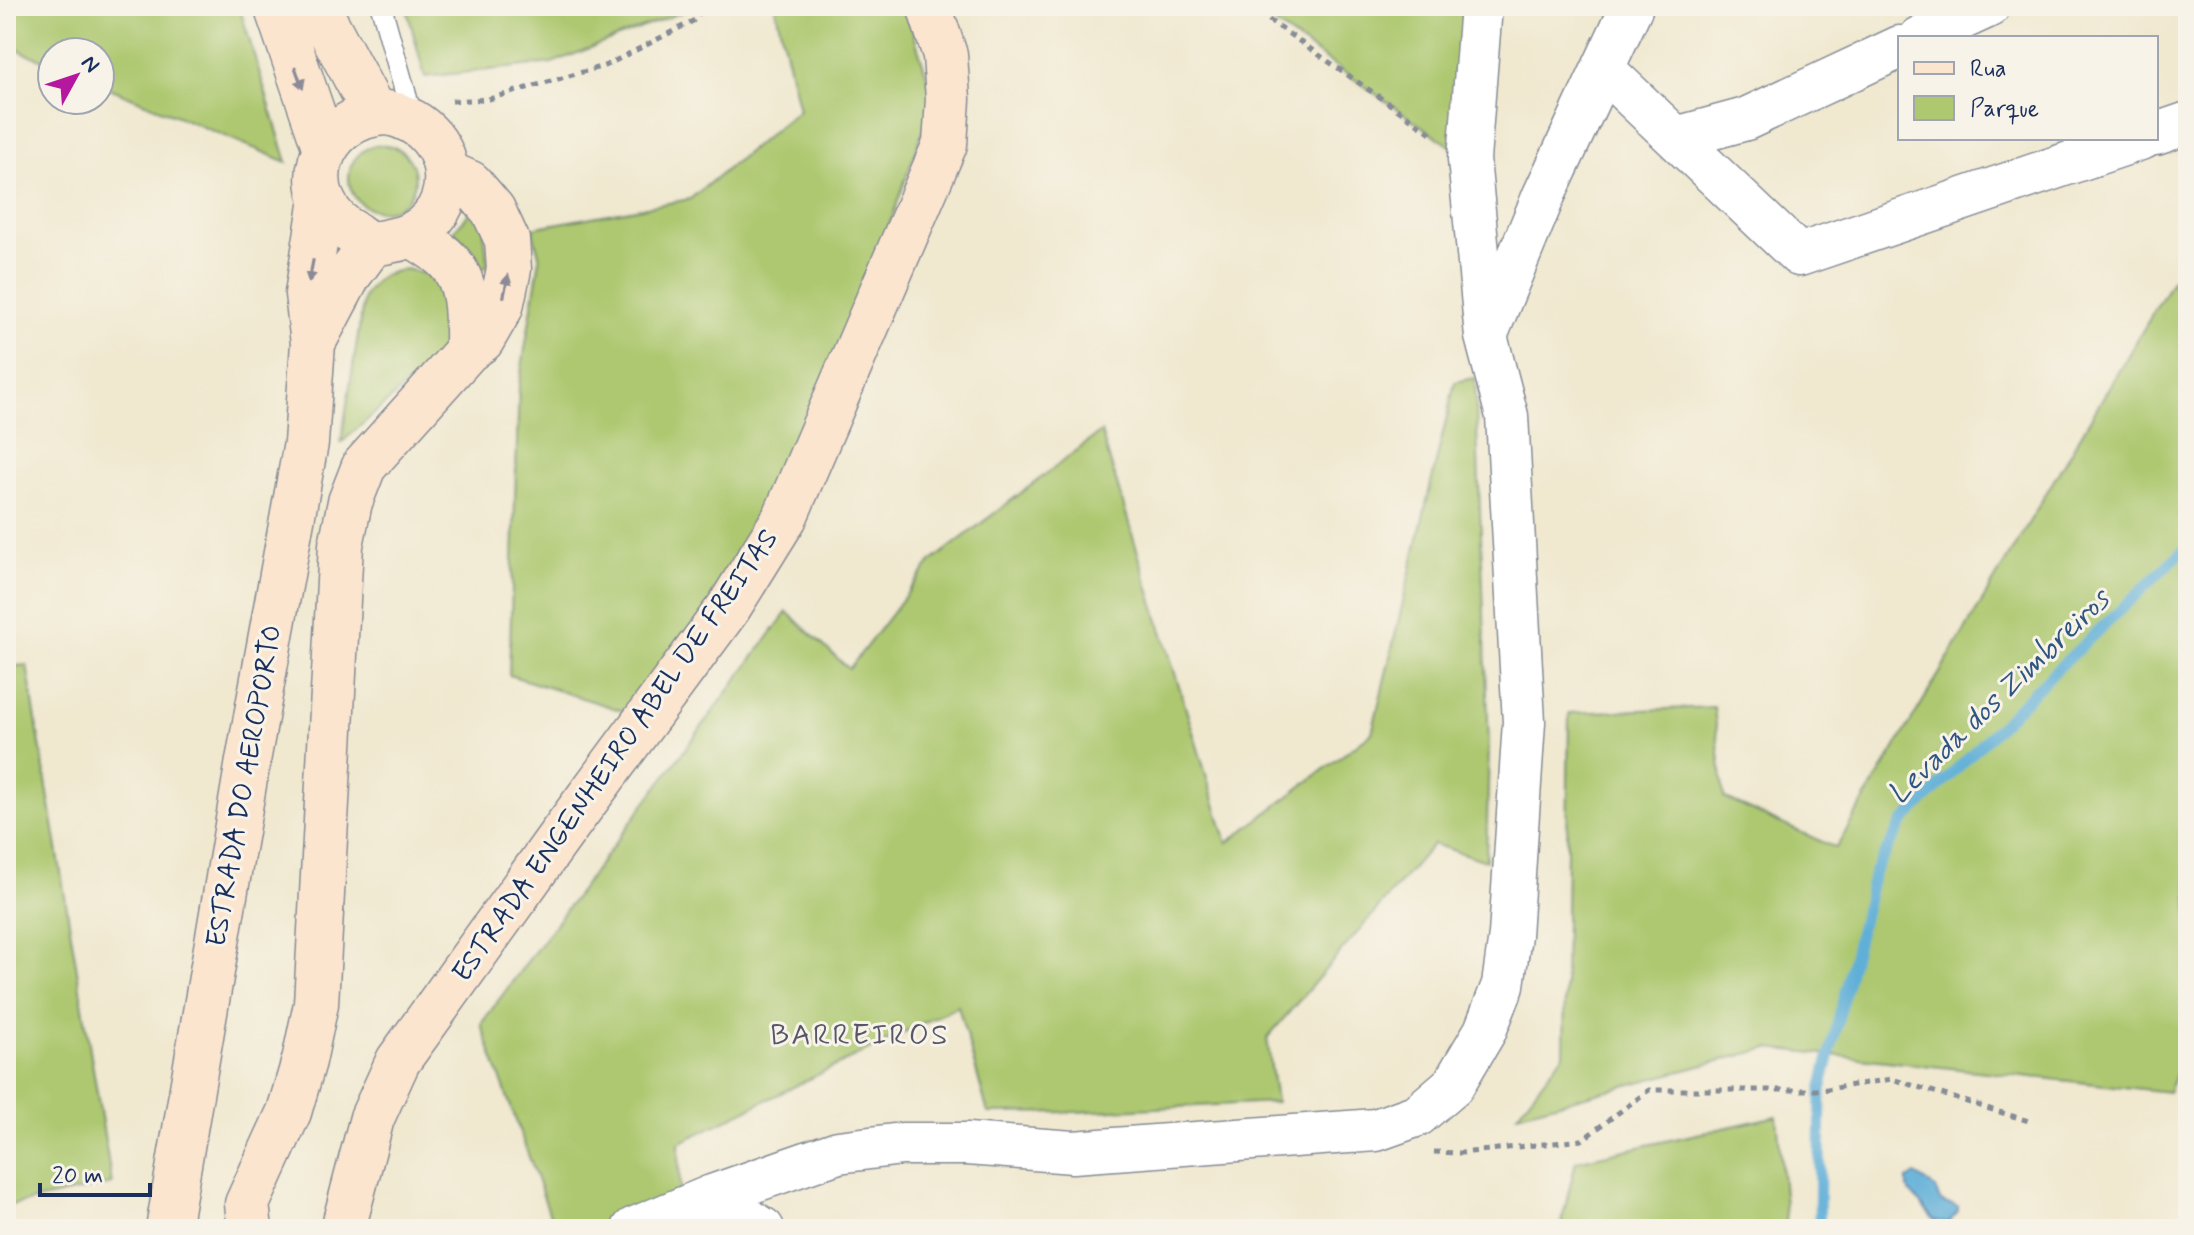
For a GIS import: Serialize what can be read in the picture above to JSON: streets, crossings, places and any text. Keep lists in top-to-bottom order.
{
  "streets": {
    "main road": ["ESTRADA ENGENHEIRO ABEL DE FREITAS", "ESTRADA DO AEROPORTO"]
  },
  "districts": ["BARREIROS"],
  "water": ["Levada dos Zimbreiros"],
  "legend": ["Rua", "Parque"],
  "scale_bar": "20 m",
  "north": "top right"
}
